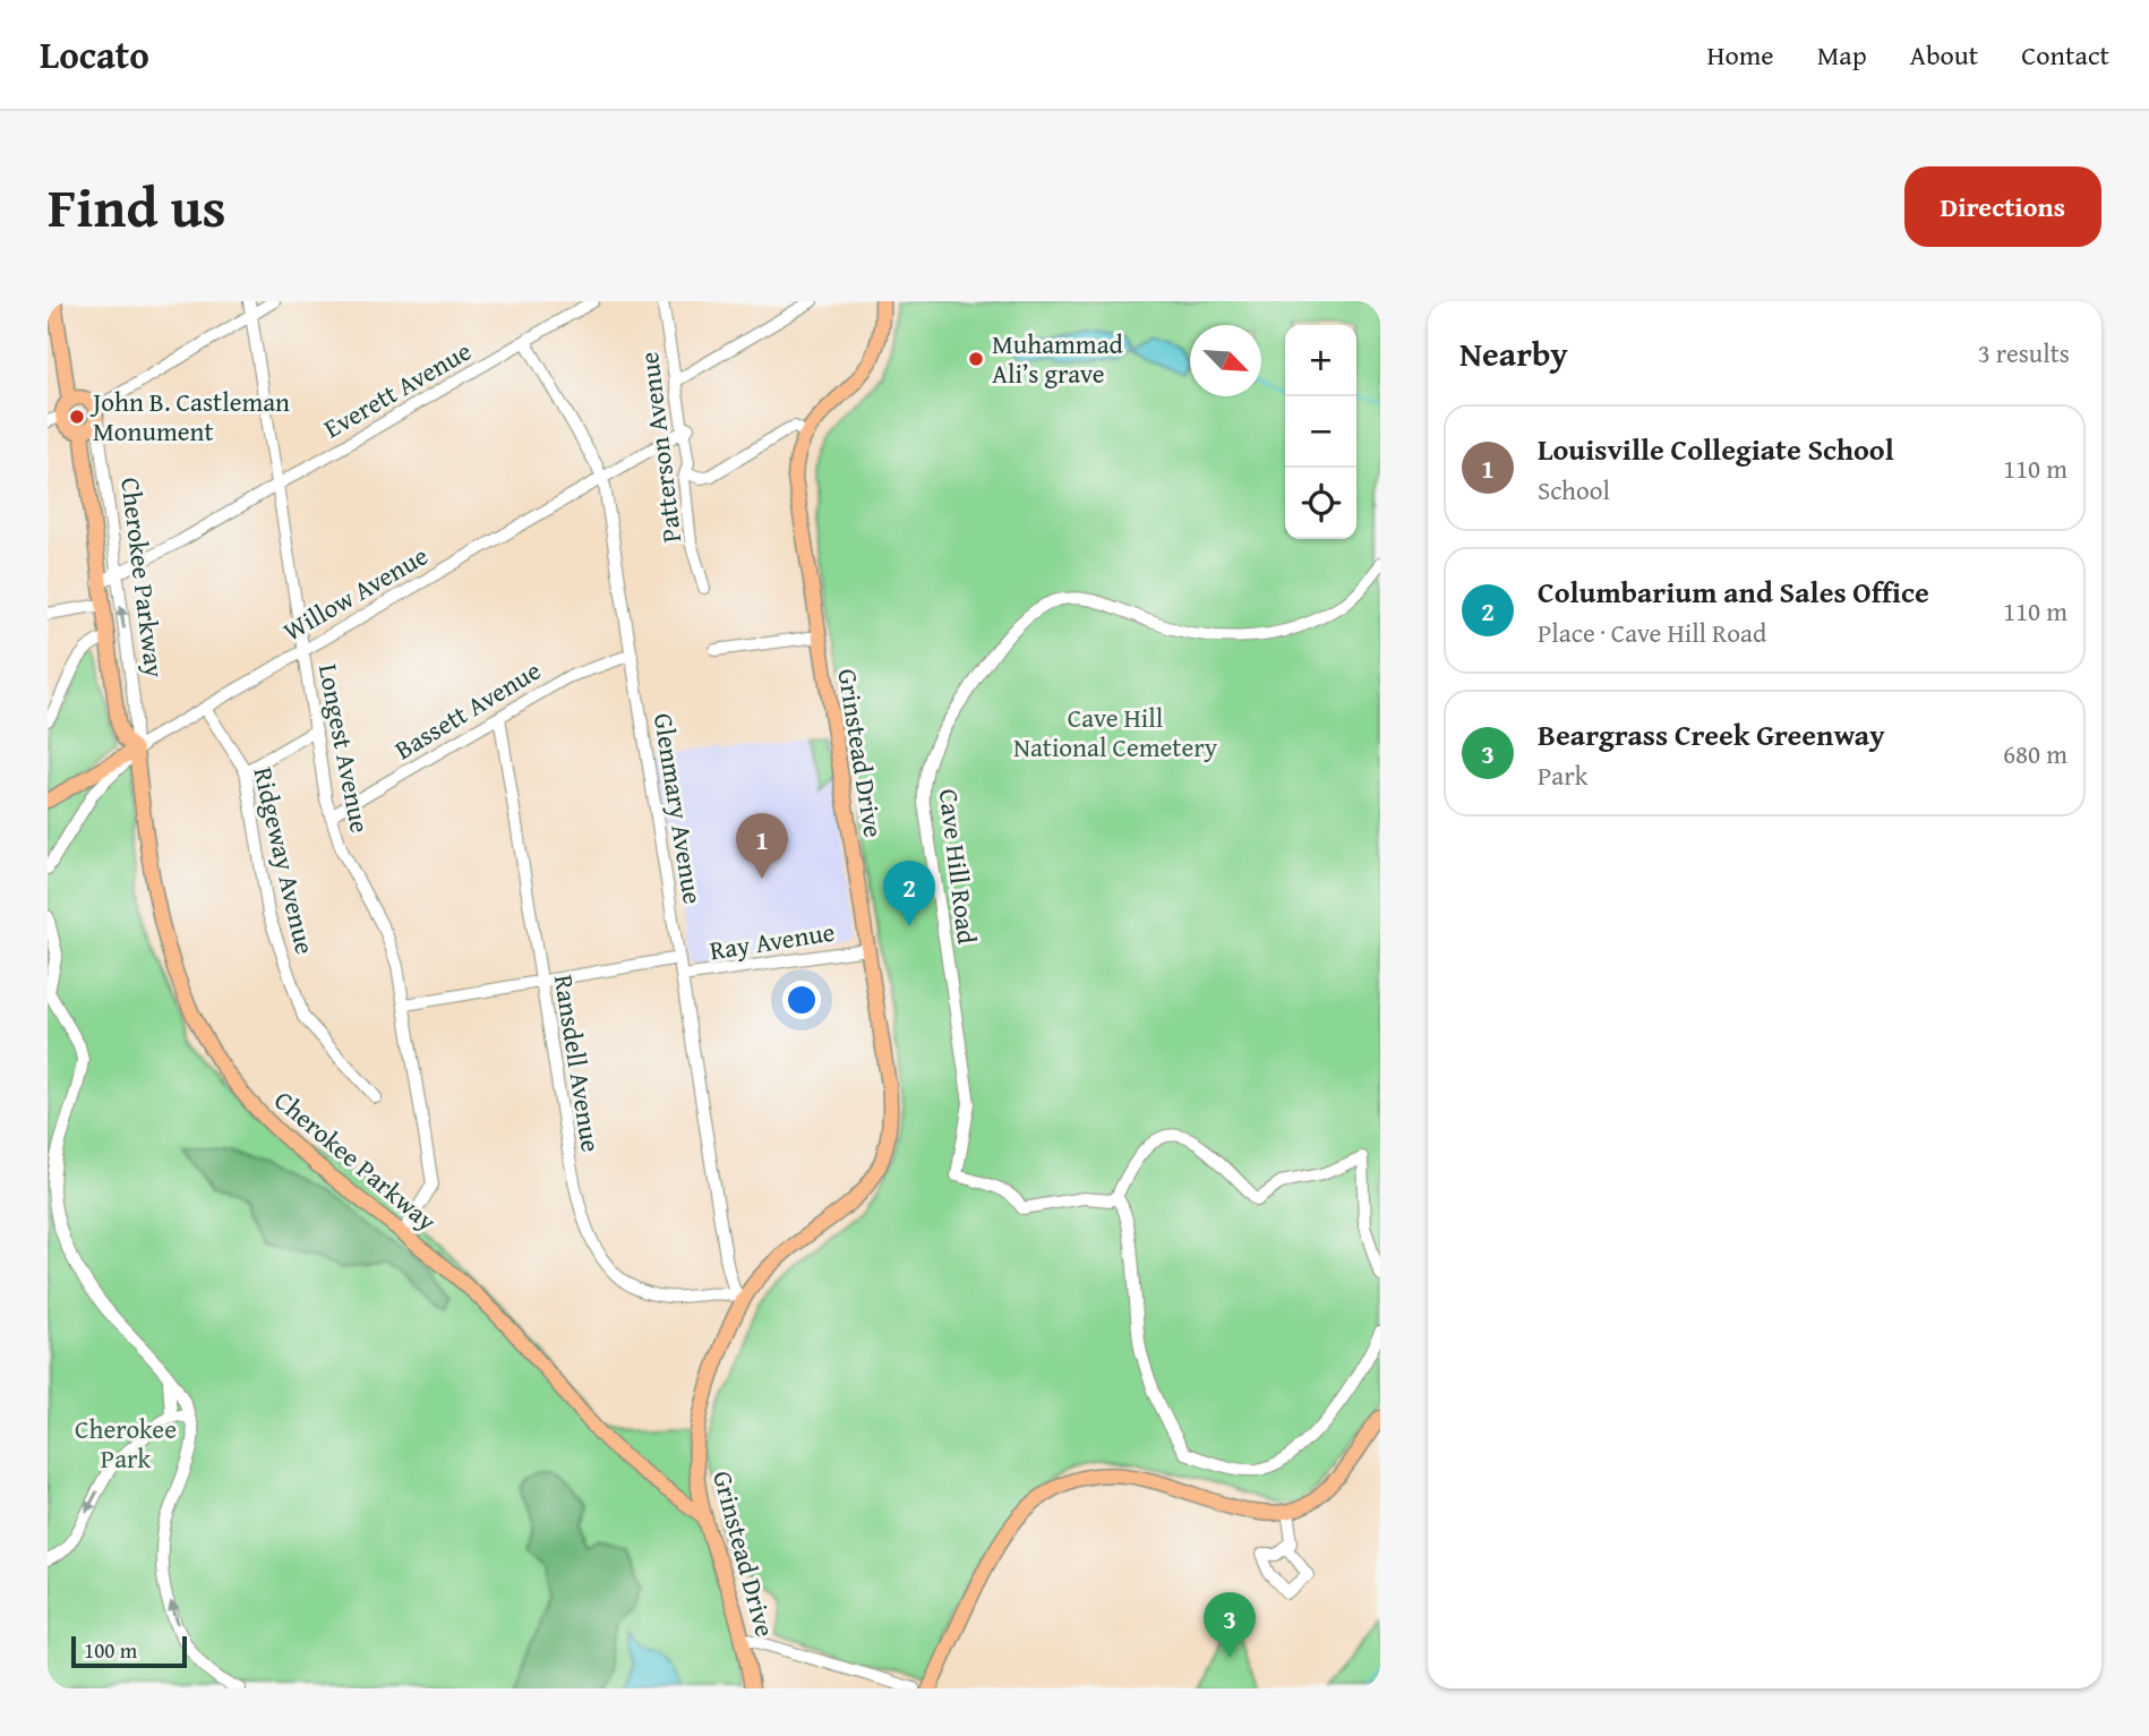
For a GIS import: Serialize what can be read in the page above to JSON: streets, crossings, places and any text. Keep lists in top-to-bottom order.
{
  "streets": {
    "main road": ["Cherokee Parkway", "Willow Avenue", "Grinstead Drive"],
    "street": [
      "Everett Avenue",
      "Patterson Avenue",
      "Bassett Avenue",
      "Longest Avenue",
      "Glenmary Avenue",
      "Ridgeway Avenue",
      "Cave Hill Road",
      "Ray Avenue",
      "Ransdell Avenue"
    ]
  },
  "crossings": [
    ["Everett Avenue", "Cherokee Parkway"],
    ["Everett Avenue", "Longest Avenue"],
    ["Everett Avenue", "Glenmary Avenue"],
    ["Patterson Avenue", "Willow Avenue"],
    ["Cherokee Parkway", "Willow Avenue"],
    ["Cherokee Parkway", "Longest Avenue"],
    ["Cherokee Parkway", "Grinstead Drive"],
    ["Willow Avenue", "Longest Avenue"],
    ["Willow Avenue", "Glenmary Avenue"],
    ["Willow Avenue", "Ridgeway Avenue"],
    ["Bassett Avenue", "Longest Avenue"],
    ["Bassett Avenue", "Glenmary Avenue"],
    ["Bassett Avenue", "Ransdell Avenue"],
    ["Longest Avenue", "Ray Avenue"],
    ["Grinstead Drive", "Glenmary Avenue"],
    ["Grinstead Drive", "Ray Avenue"],
    ["Grinstead Drive", "Ransdell Avenue"],
    ["Glenmary Avenue", "Ray Avenue"],
    ["Glenmary Avenue", "Ransdell Avenue"],
    ["Ray Avenue", "Ransdell Avenue"]
  ],
  "parks": ["Cave Hill National Cemetery", "Cherokee Park"],
  "places": ["Muhammad Ali’s grave", "John B. Castleman Monument"],
  "scale_bar": "100 m",
  "north": "bottom right",
  "page": {
    "header": "Locato",
    "nav": [
      "Home",
      "Map",
      "About",
      "Contact"
    ],
    "title": "Find us",
    "buttons": "Directions",
    "heading": ["Nearby", "3 results"],
    "map_buttons": ["+", "−"],
    "list": [
      {
        "mark": "1",
        "name": "Louisville Collegiate School",
        "note": "School",
        "value": "110 m"
      },
      {
        "mark": "2",
        "name": "Columbarium and Sales Office",
        "note": "Place · Cave Hill Road",
        "value": "110 m"
      },
      {
        "mark": "3",
        "name": "Beargrass Creek Greenway",
        "note": "Park",
        "value": "680 m"
      }
    ],
    "pins": ["1", "2", "3"],
    "scale": "100 m"
  }
}
